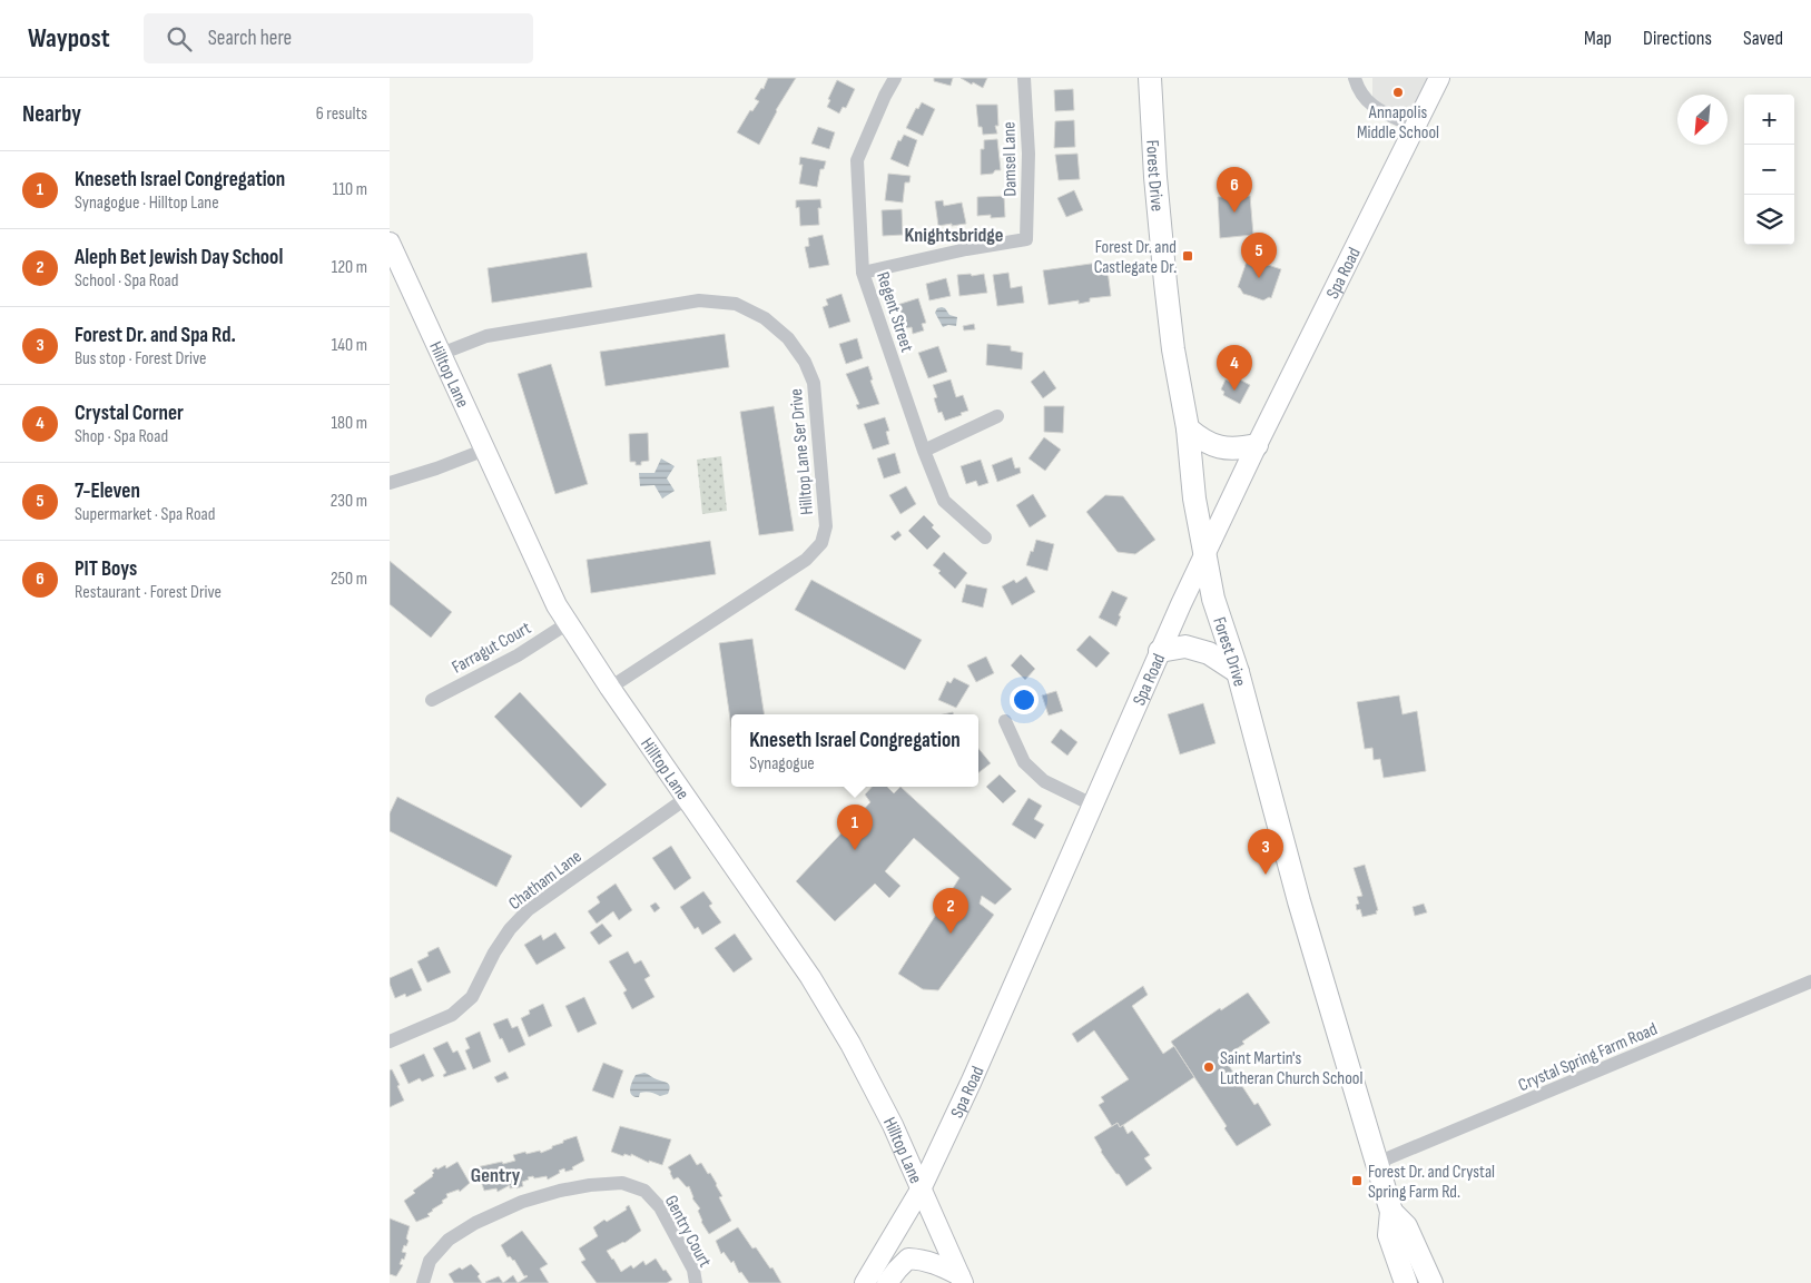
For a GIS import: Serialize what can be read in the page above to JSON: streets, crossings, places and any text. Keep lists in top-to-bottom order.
{
  "streets": {
    "main road": ["Forest Drive"],
    "street": [
      "Damsel Lane",
      "Spa Road",
      "Regent Street",
      "Hilltop Lane",
      "Hilltop Lane Ser Drive",
      "Farragut Court",
      "Chatham Lane",
      "Crystal Spring Farm Road",
      "Gentry Court"
    ]
  },
  "crossings": [
    ["Damsel Lane", "Regent Street"],
    ["Forest Drive", "Spa Road"],
    ["Forest Drive", "Crystal Spring Farm Road"],
    ["Spa Road", "Hilltop Lane"],
    ["Hilltop Lane", "Hilltop Lane Ser Drive"],
    ["Hilltop Lane", "Farragut Court"],
    ["Hilltop Lane", "Chatham Lane"]
  ],
  "districts": ["Knightsbridge", "Gentry"],
  "places": {
    "other": ["Annapolis Middle School", "Saint Martin's Lutheran Church School"],
    "transit": ["Forest Dr. and Castlegate Dr.", "Forest Dr. and Crystal Spring Farm Rd."]
  },
  "north": "bottom left",
  "page": {
    "header": "Waypost",
    "search": "Search here",
    "nav": ["Map", "Directions", "Saved"],
    "heading": ["Nearby", "6 results"],
    "map_buttons": ["+", "−"],
    "list": [
      {
        "mark": "1",
        "name": "Kneseth Israel Congregation",
        "note": "Synagogue · Hilltop Lane",
        "value": "110 m"
      },
      {
        "mark": "2",
        "name": "Aleph Bet Jewish Day School",
        "note": "School · Spa Road",
        "value": "120 m"
      },
      {
        "mark": "3",
        "name": "Forest Dr. and Spa Rd.",
        "note": "Bus stop · Forest Drive",
        "value": "140 m"
      },
      {
        "mark": "4",
        "name": "Crystal Corner",
        "note": "Shop · Spa Road",
        "value": "180 m"
      },
      {
        "mark": "5",
        "name": "7-Eleven",
        "note": "Supermarket · Spa Road",
        "value": "230 m"
      },
      {
        "mark": "6",
        "name": "PIT Boys",
        "note": "Restaurant · Forest Drive",
        "value": "250 m"
      }
    ],
    "pins": [
      "6",
      "5",
      "4",
      "1",
      "3",
      "2"
    ],
    "popup": ["Kneseth Israel Congregation", "Synagogue"]
  }
}
